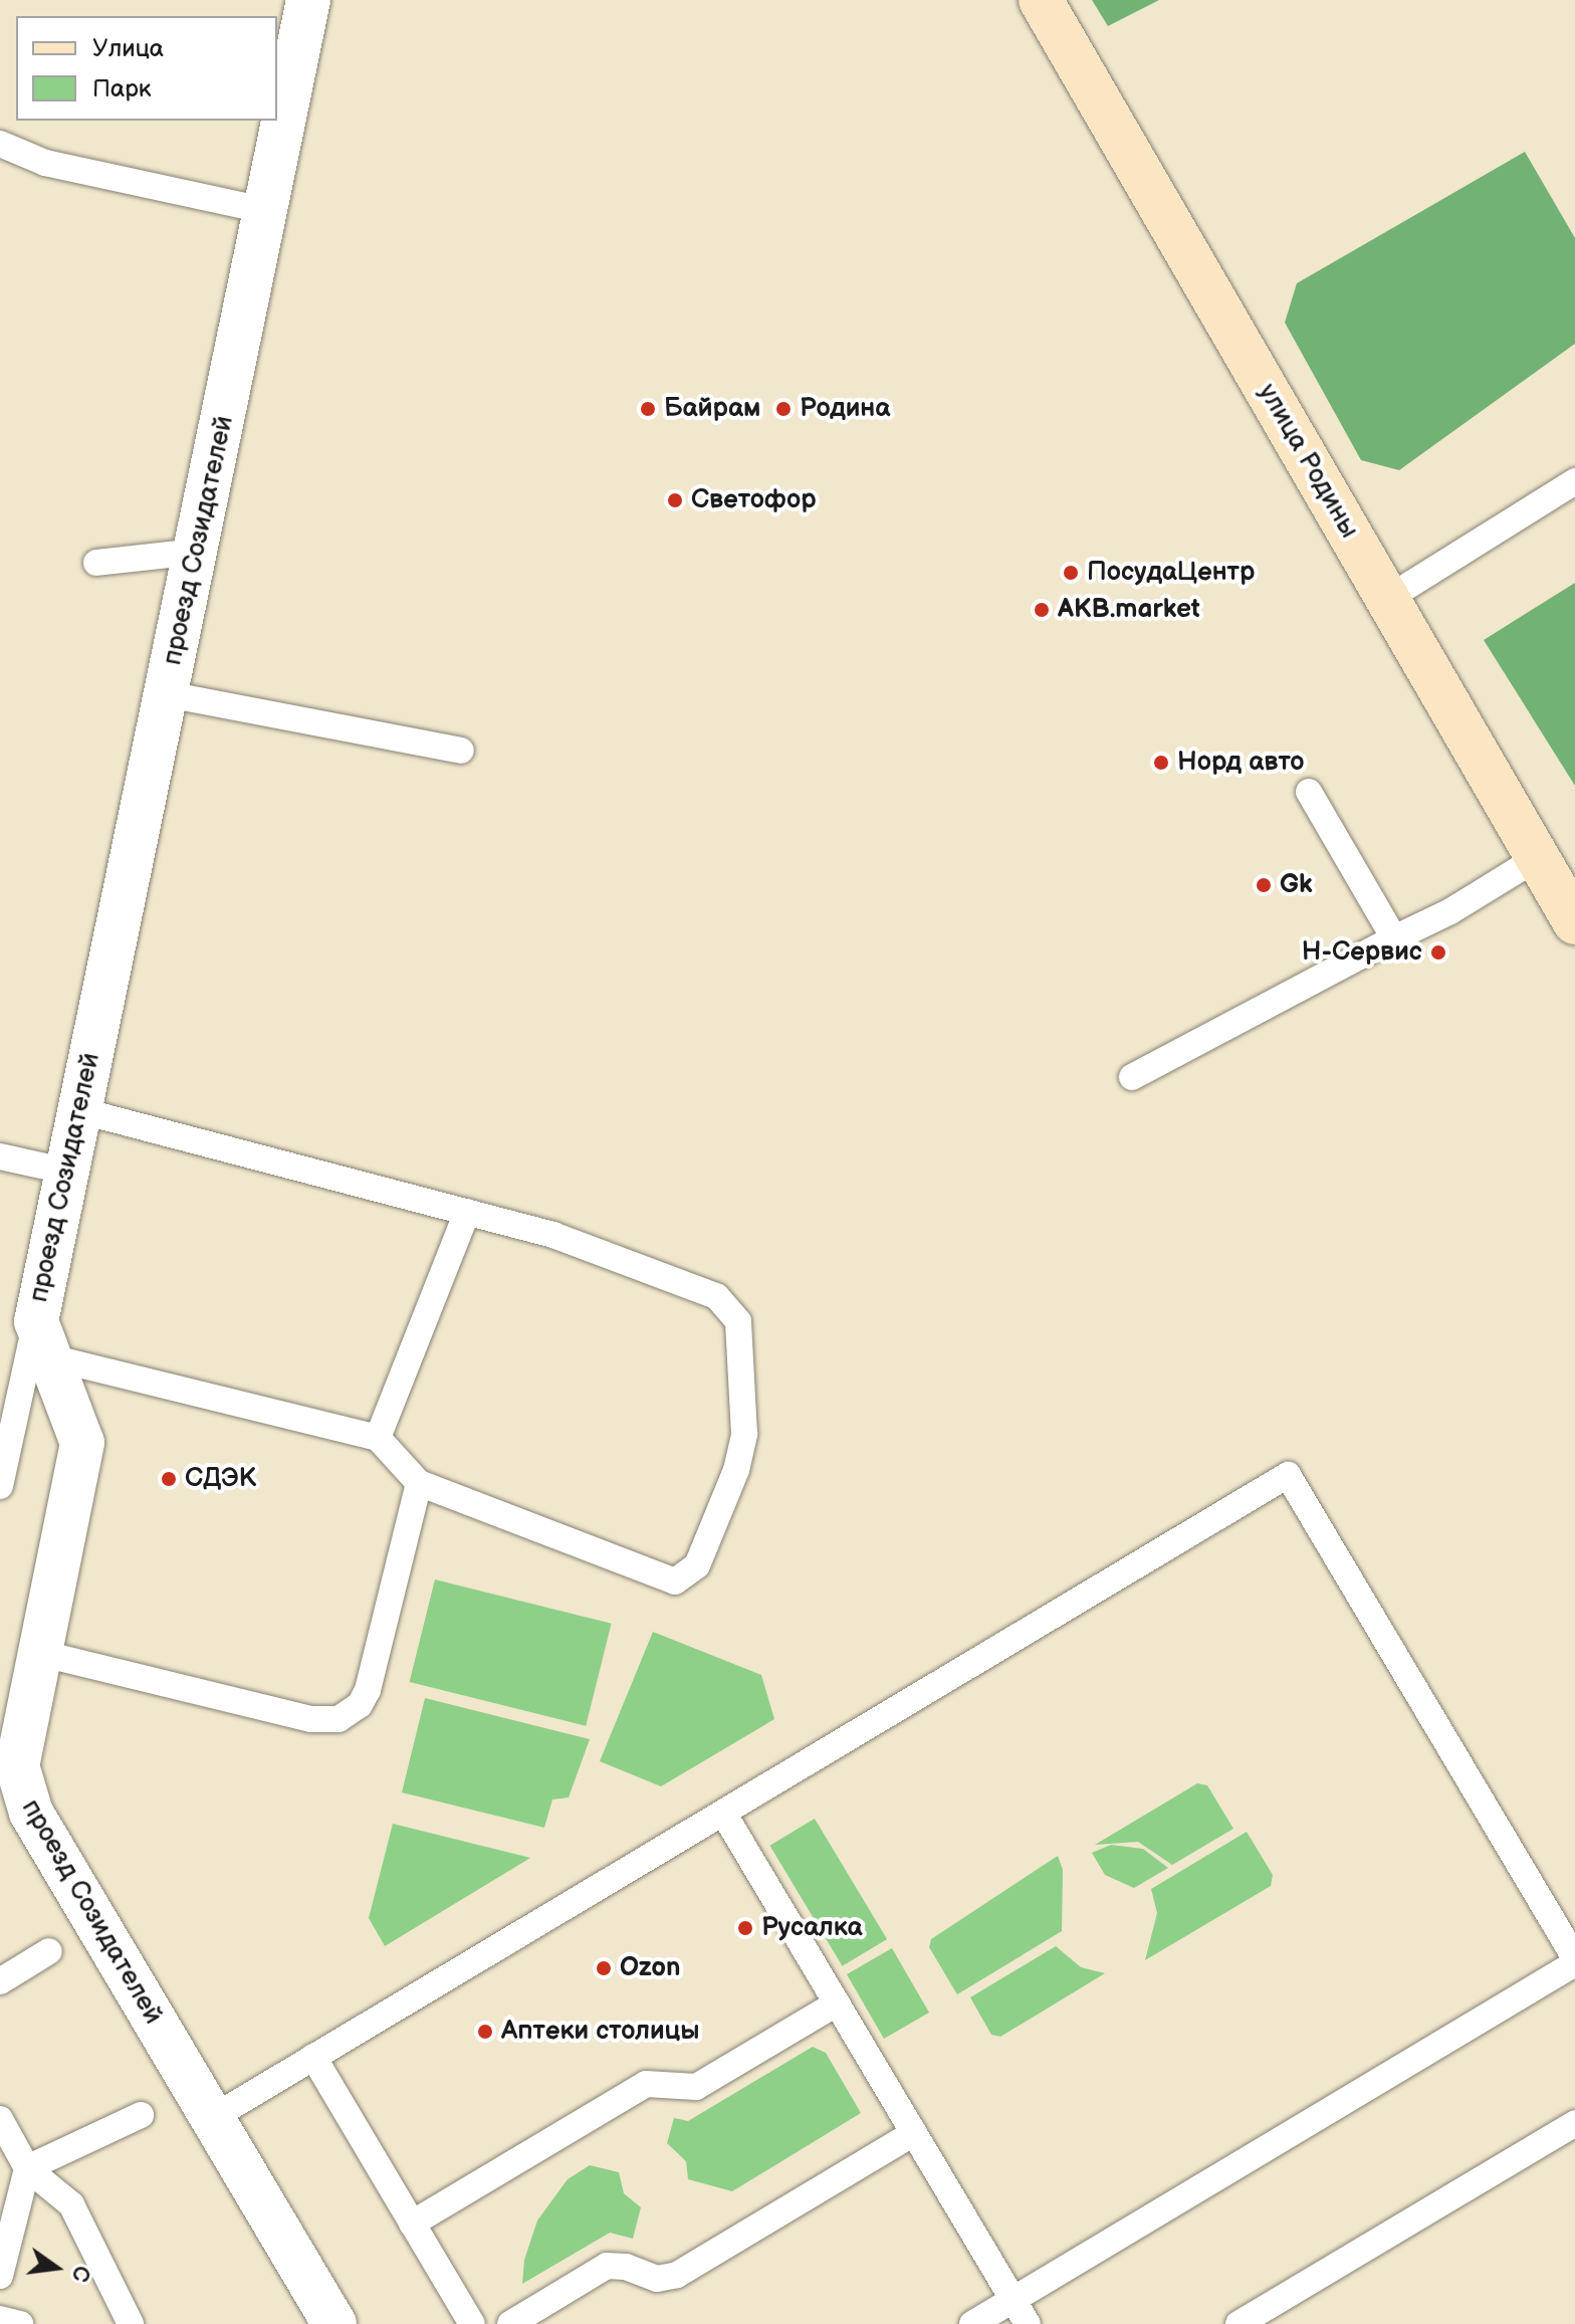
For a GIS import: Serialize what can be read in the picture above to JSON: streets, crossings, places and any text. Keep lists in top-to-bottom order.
{
  "streets": {
    "street": ["улица Родины", "проезд Созидателей"]
  },
  "places": [
    "Байрам",
    "Родина",
    "Светофор",
    "ПосудаЦентр",
    "AKB.market",
    "Норд авто",
    "Gk",
    "Н-Сервис",
    "СДЭК",
    "Русалка",
    "Ozon",
    "Аптеки столицы"
  ],
  "legend": ["Улица", "Парк"],
  "north": "right"
}
